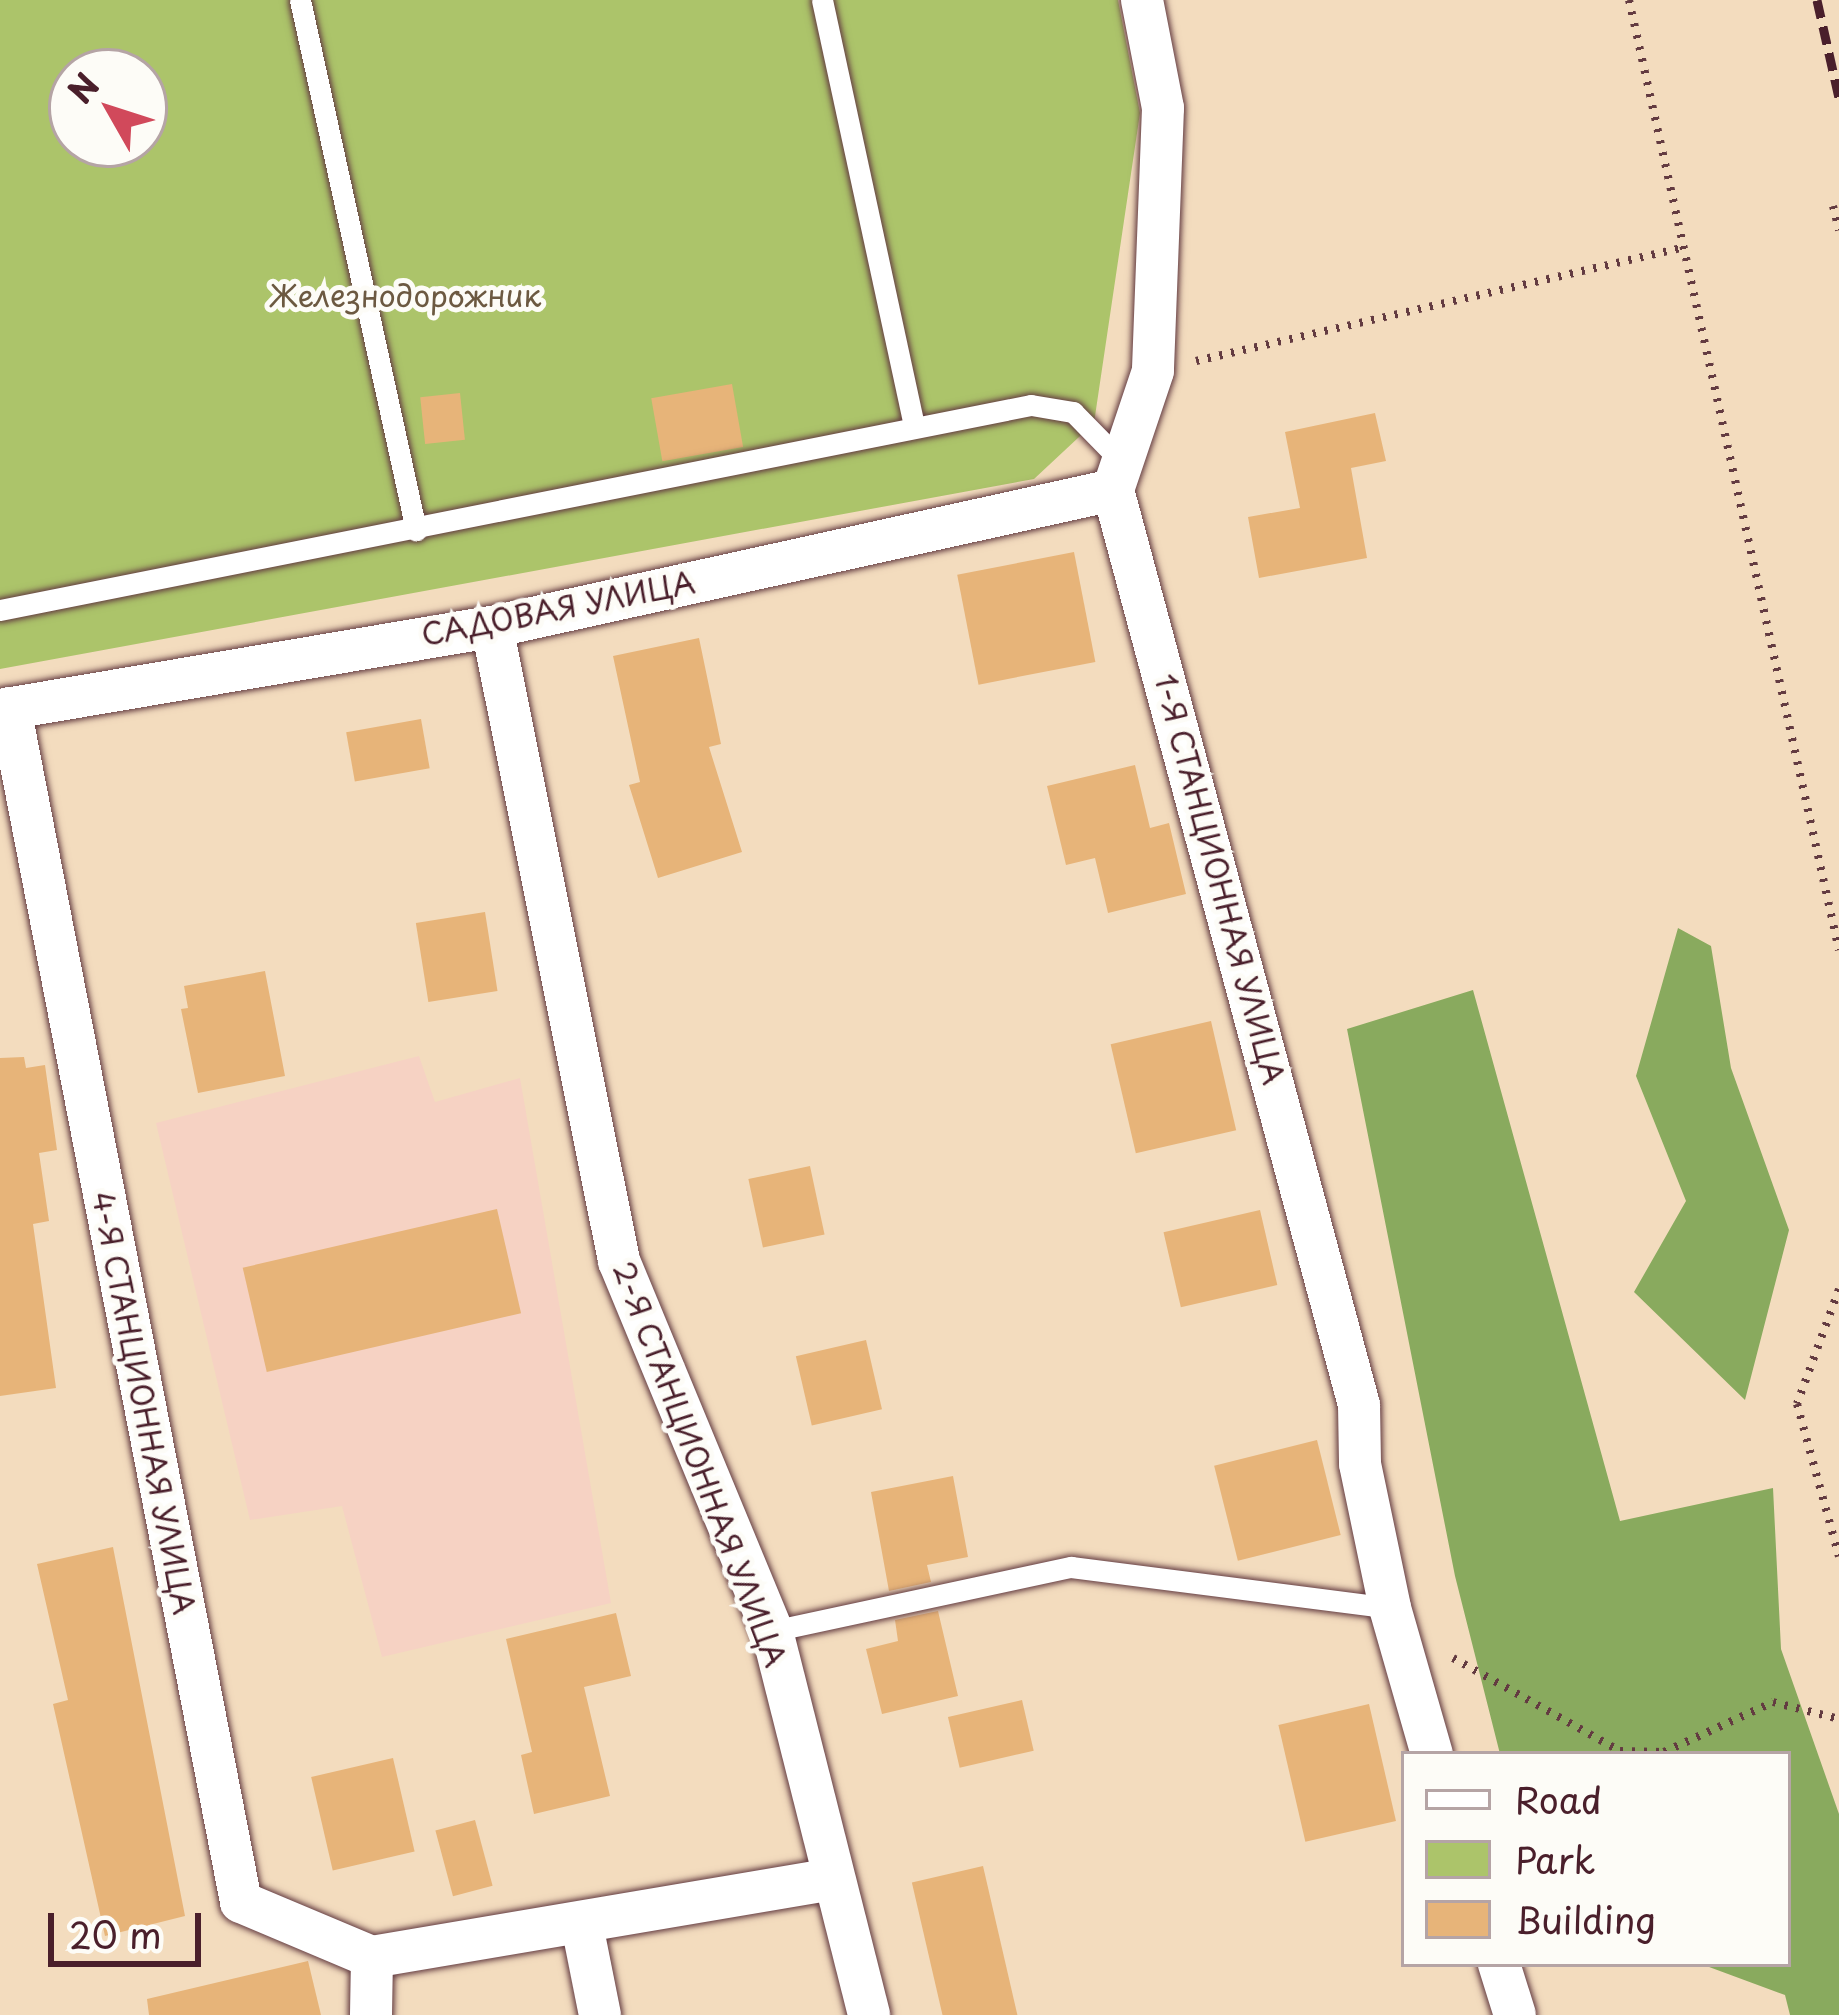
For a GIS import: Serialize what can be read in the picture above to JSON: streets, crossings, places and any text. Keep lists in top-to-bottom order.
{
  "streets": {
    "street": [
      "САДОВАЯ УЛИЦА",
      "1-Я СТАНЦИОННАЯ УЛИЦА",
      "4-Я СТАНЦИОННАЯ УЛИЦА",
      "2-Я СТАНЦИОННАЯ УЛИЦА"
    ]
  },
  "crossings": [
    ["САДОВАЯ УЛИЦА", "1-Я СТАНЦИОННАЯ УЛИЦА"],
    ["САДОВАЯ УЛИЦА", "4-Я СТАНЦИОННАЯ УЛИЦА"],
    ["САДОВАЯ УЛИЦА", "2-Я СТАНЦИОННАЯ УЛИЦА"]
  ],
  "parks": ["Железнодорожник"],
  "legend": ["Road", "Park", "Building"],
  "scale_bar": "20 m",
  "north": "top left"
}
